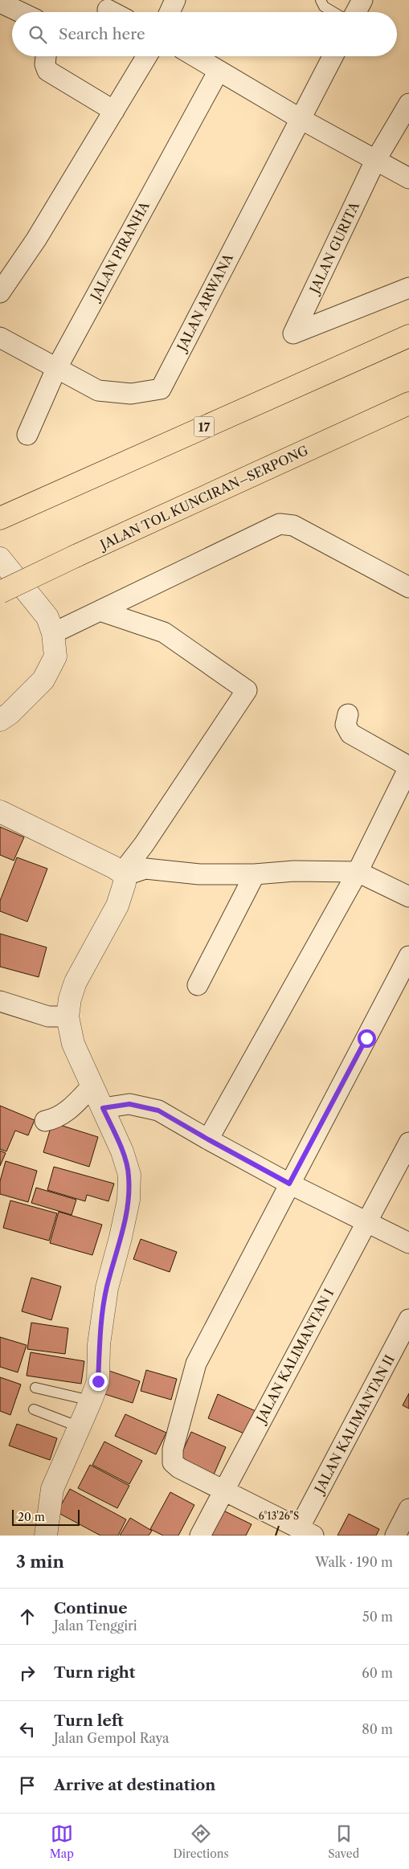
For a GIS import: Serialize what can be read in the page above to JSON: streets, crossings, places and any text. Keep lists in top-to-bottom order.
{
  "streets": {
    "highway": ["17", "JALAN TOL KUNCIRAN–SERPONG"],
    "street": [
      "JALAN GURITA",
      "JALAN PIRANHA",
      "JALAN ARWANA",
      "JALAN KALIMANTAN I",
      "JALAN KALIMANTAN II"
    ]
  },
  "crossings": [
    ["JALAN PIRANHA", "JALAN ARWANA"]
  ],
  "scale_bar": "20 m",
  "page": {
    "search": "Search here",
    "scale": "20 m",
    "heading": ["3 min", "Walk · 190 m"],
    "list": [
      ["Continue", "Jalan Tenggiri", "50 m"],
      ["Turn right", "60 m"],
      ["Turn left", "Jalan Gempol Raya", "80 m"],
      "Arrive at destination"
    ],
    "nav": ["Map", "Directions", "Saved"]
  },
  "coordinates": ["6°13'26\"S"]
}
